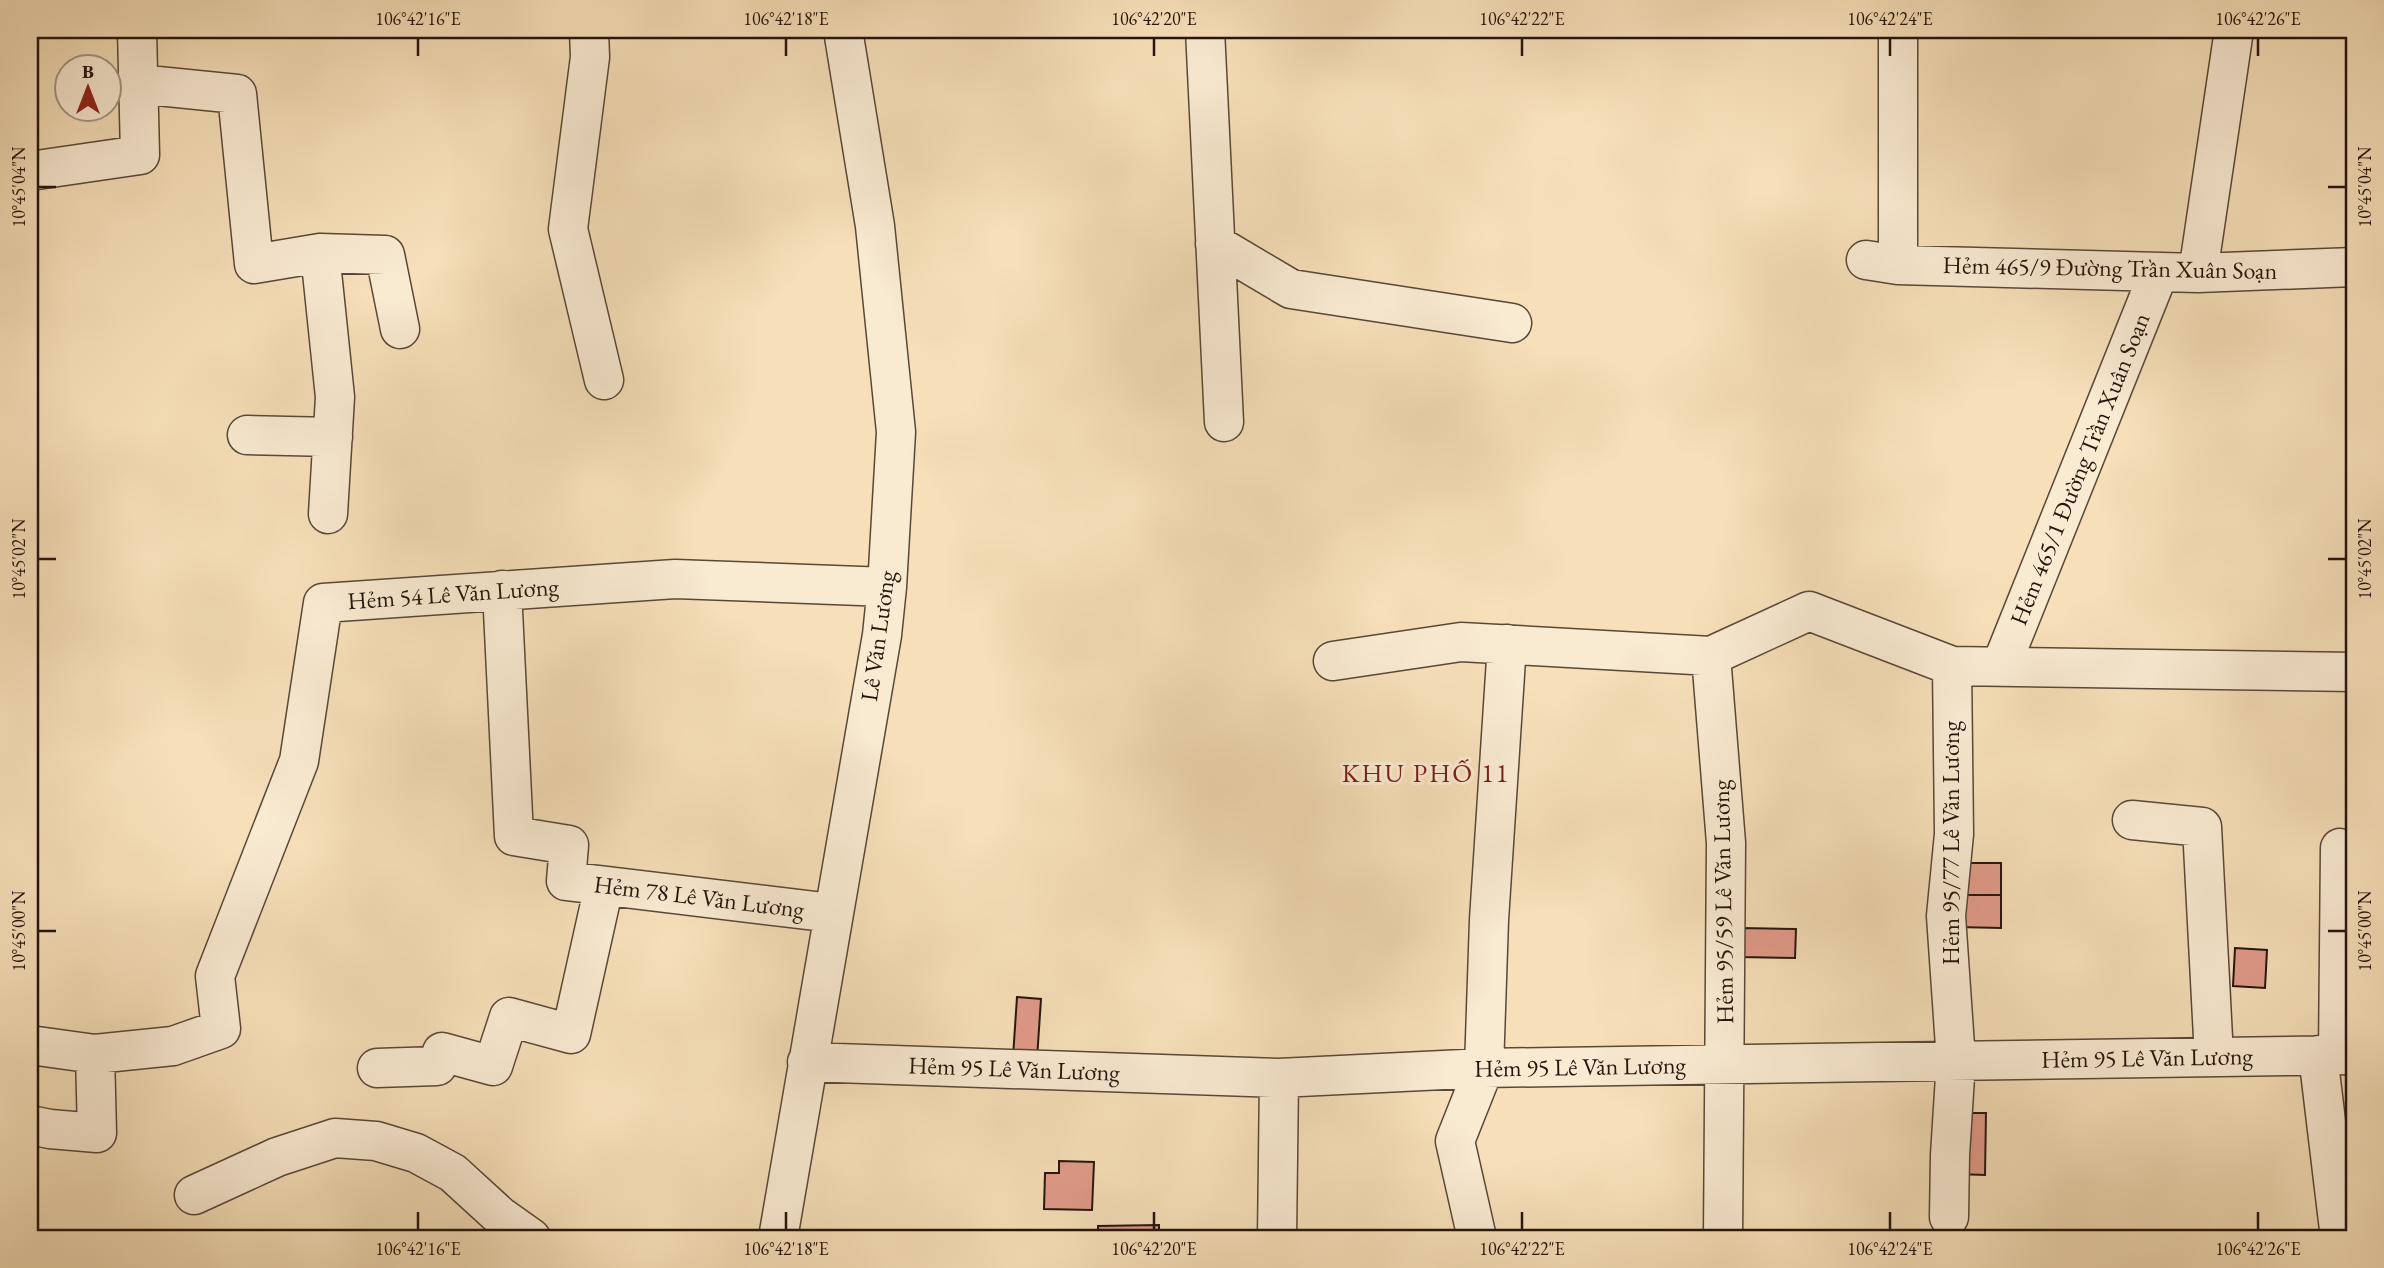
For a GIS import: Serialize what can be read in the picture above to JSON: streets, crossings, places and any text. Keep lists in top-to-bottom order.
{
  "streets": {
    "street": [
      "Hẻm 465/9 Đường Trần Xuân Soạn",
      "Hẻm 465/1 Đường Trần Xuân Soạn",
      "Hẻm 54 Lê Văn Lương",
      "Lê Văn Lương",
      "Hẻm 95/77 Lê Văn Lương",
      "Hẻm 78 Lê Văn Lương",
      "Hẻm 95/59 Lê Văn Lương",
      "Hẻm 95 Lê Văn Lương"
    ]
  },
  "crossings": [
    ["Hẻm 465/9 Đường Trần Xuân Soạn", "Hẻm 465/1 Đường Trần Xuân Soạn"],
    ["Hẻm 54 Lê Văn Lương", "Lê Văn Lương"],
    ["Hẻm 54 Lê Văn Lương", "Hẻm 78 Lê Văn Lương"],
    ["Lê Văn Lương", "Hẻm 78 Lê Văn Lương"],
    ["Lê Văn Lương", "Hẻm 95 Lê Văn Lương"],
    ["Hẻm 95/77 Lê Văn Lương", "Hẻm 95 Lê Văn Lương"],
    ["Hẻm 95/59 Lê Văn Lương", "Hẻm 95 Lê Văn Lương"]
  ],
  "districts": ["KHU PHỐ 11"],
  "north": "top",
  "coordinates": [
    "106°42'16\"E",
    "106°42'18\"E",
    "106°42'20\"E",
    "106°42'22\"E",
    "106°42'24\"E",
    "106°42'26\"E",
    "10°45'04\"N",
    "10°45'02\"N",
    "10°45'00\"N"
  ]
}
